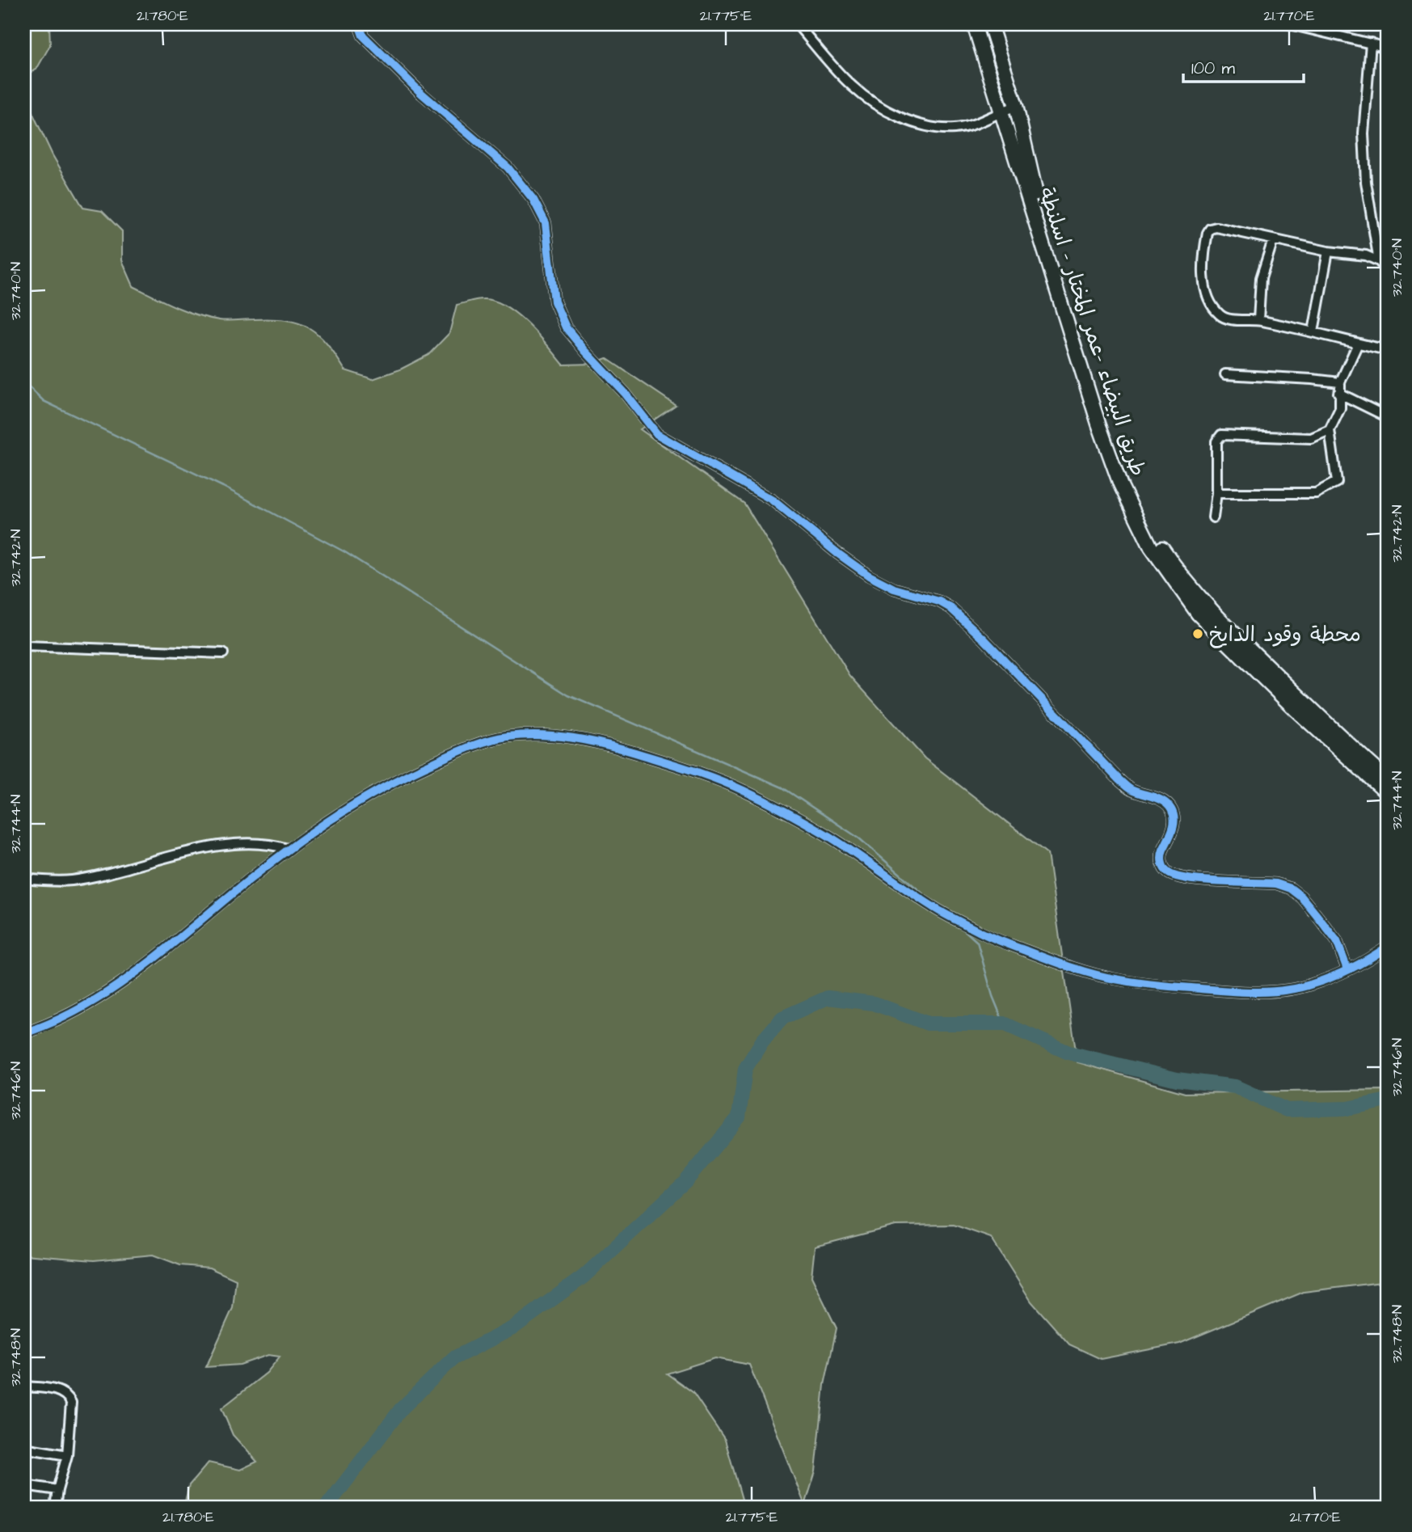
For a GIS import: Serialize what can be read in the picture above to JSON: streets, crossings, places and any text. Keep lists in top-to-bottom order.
{
  "streets": {
    "main road": ["طريق البيضاء -عمر المختار - اسلنطة"]
  },
  "places": ["محطة وقود الدايخ"],
  "scale_bar": "100 m",
  "coordinates": [
    "21.780°E",
    "21.775°E",
    "21.770°E",
    "32.740°N",
    "32.742°N",
    "32.744°N",
    "32.746°N",
    "32.748°N"
  ]
}
